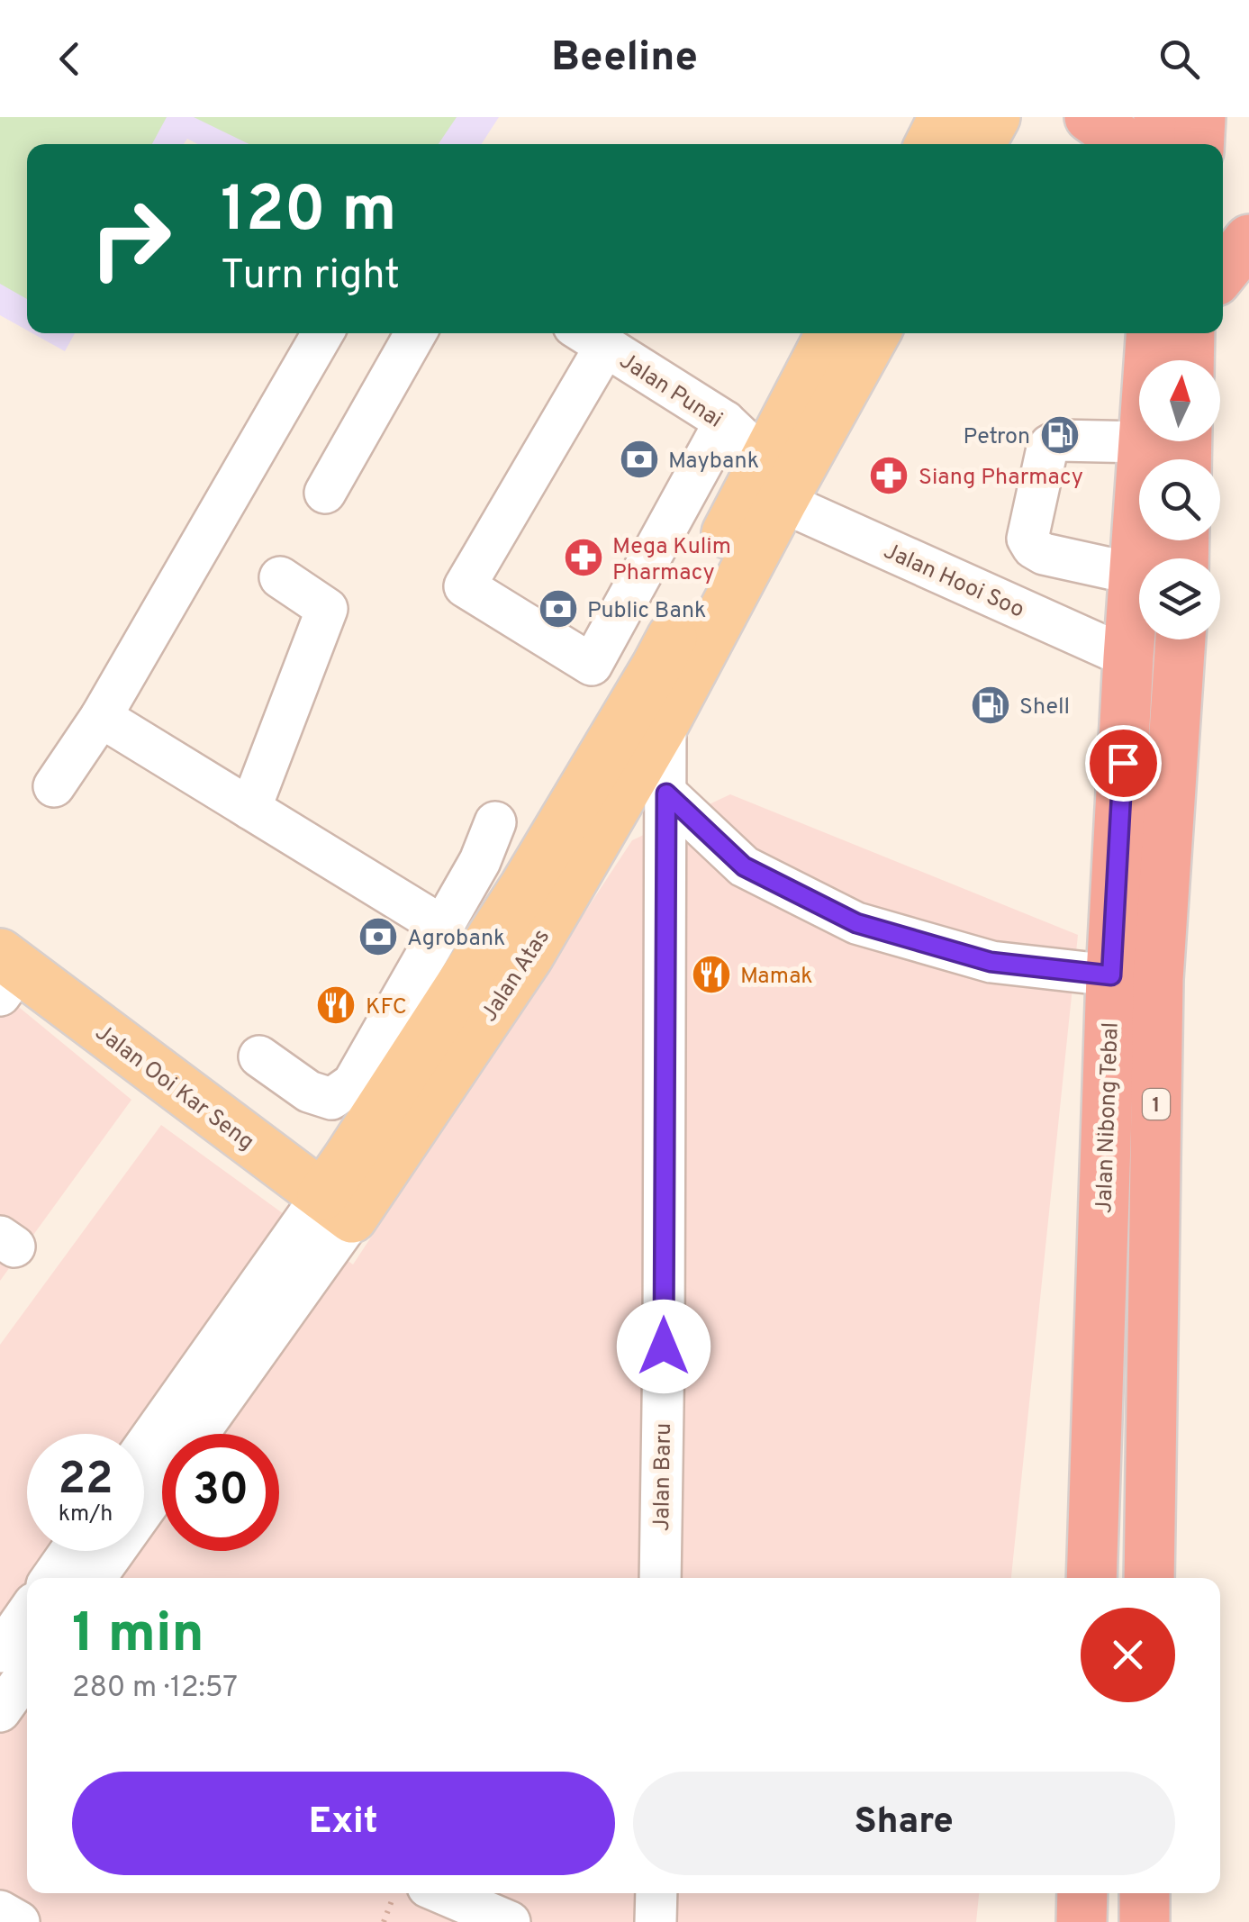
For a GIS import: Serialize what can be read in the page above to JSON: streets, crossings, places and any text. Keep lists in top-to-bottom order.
{
  "streets": {
    "highway": ["1", "Jalan Nibong Tebal"],
    "main road": ["Jalan Atas", "Jalan Ooi Kar Seng"],
    "street": ["Jalan Punai", "Jalan Hooi Soo", "Jalan Baru"]
  },
  "crossings": [
    ["Jalan Punai", "Jalan Hooi Soo"],
    ["Jalan Punai", "Jalan Atas"],
    ["Jalan Hooi Soo", "Jalan Atas"],
    ["Jalan Hooi Soo", "Jalan Nibong Tebal"],
    ["Jalan Atas", "Jalan Ooi Kar Seng"],
    ["Jalan Atas", "Jalan Baru"]
  ],
  "places": {
    "fuel station": ["Petron", "Shell"],
    "bank": ["Maybank", "Public Bank", "Agrobank"],
    "pharmacy": ["Siang Pharmacy", "Mega Kulim Pharmacy"],
    "restaurant": ["Mamak", "KFC"]
  },
  "north": "top",
  "page": {
    "header": "Beeline",
    "turn": ["120 m", "Turn right"],
    "speed": "22 km/h",
    "limit": "30",
    "heading": ["1 min", "280 m · 12:57"],
    "buttons": ["Exit", "Share"]
  }
}
